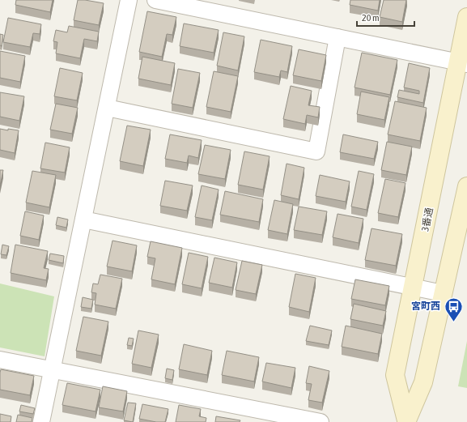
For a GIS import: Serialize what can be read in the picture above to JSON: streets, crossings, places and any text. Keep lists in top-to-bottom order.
{
  "streets": {
    "street": ["3番通"]
  },
  "places": {
    "bus stop": ["宮町西"]
  },
  "scale_bar": "20 m"
}
